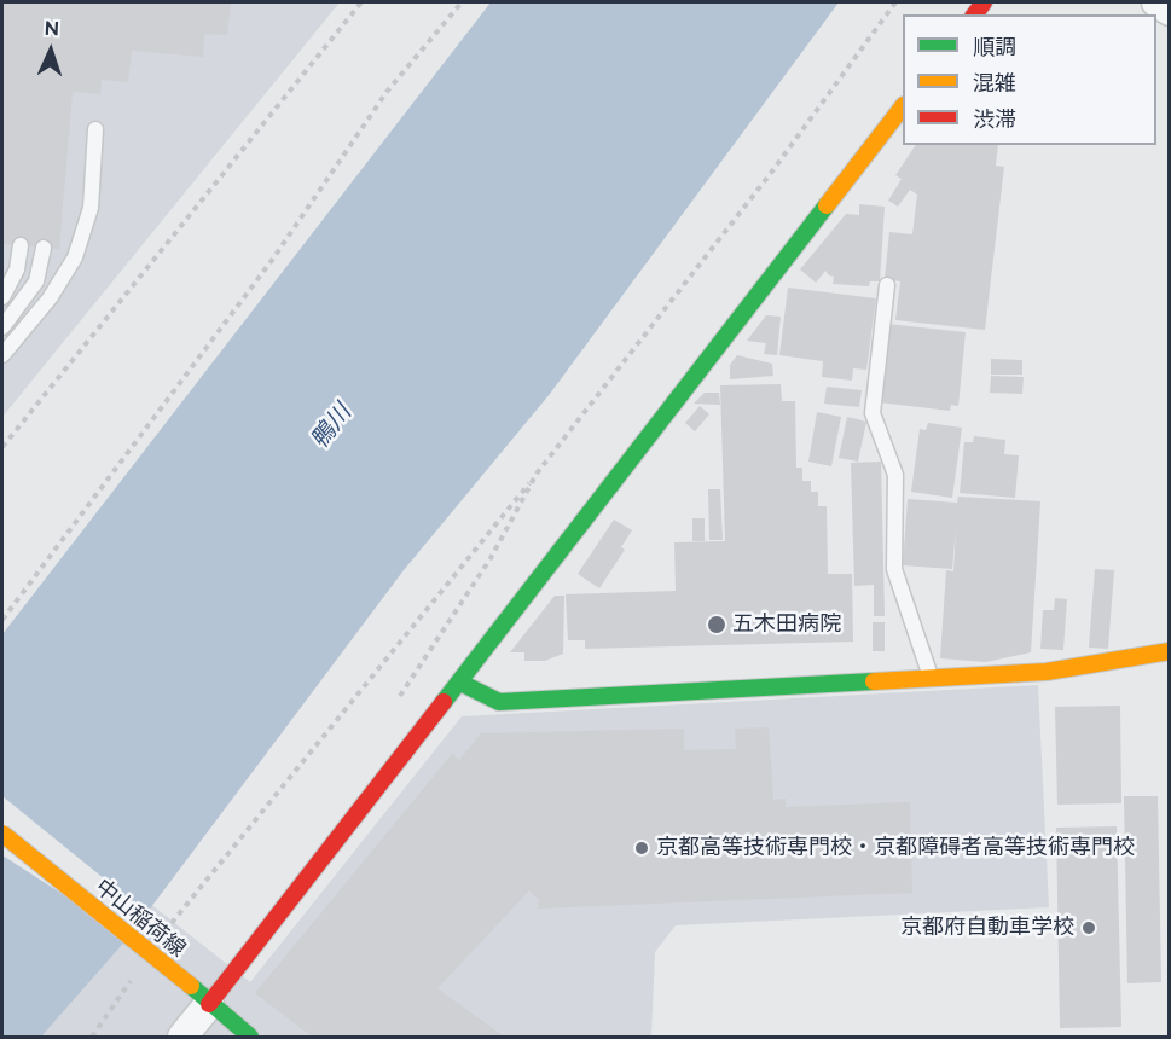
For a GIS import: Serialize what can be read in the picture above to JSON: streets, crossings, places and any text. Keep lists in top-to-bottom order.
{
  "streets": {
    "street": ["中山稲荷線"]
  },
  "water": ["鴨川"],
  "places": ["五木田病院", "京都高等技術専門校・京都障碍者高等技術専門校", "京都府自動車学校"],
  "legend": ["順調", "混雑", "渋滞"],
  "north": "top"
}
